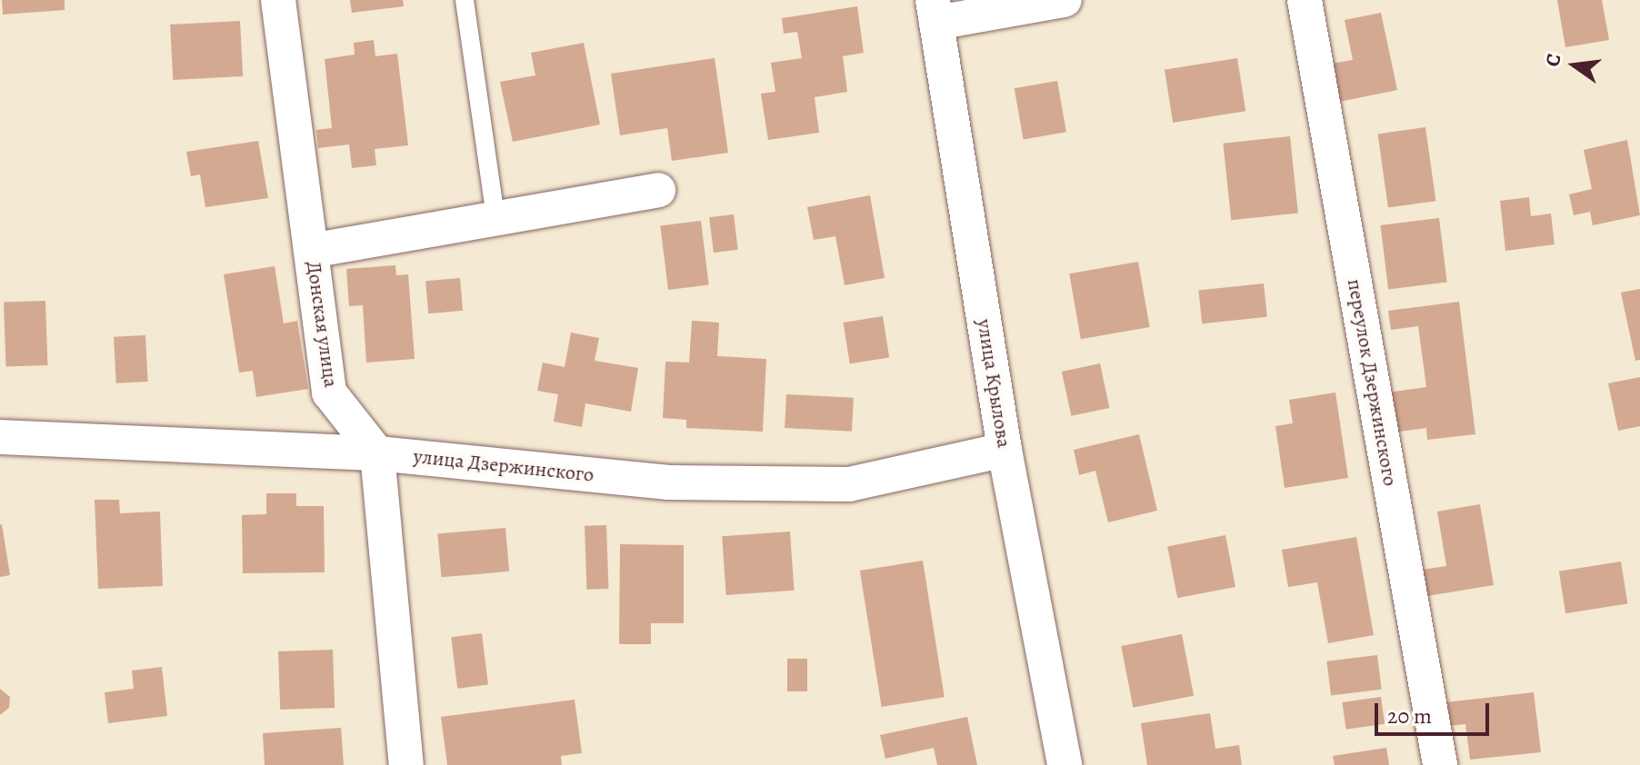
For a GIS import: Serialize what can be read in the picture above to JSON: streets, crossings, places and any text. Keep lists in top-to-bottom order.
{
  "streets": {
    "street": [
      "Донская улица",
      "переулок Дзержинского",
      "улица Крылова",
      "улица Дзержинского"
    ]
  },
  "crossings": [
    ["Донская улица", "улица Дзержинского"],
    ["улица Крылова", "улица Дзержинского"]
  ],
  "scale_bar": "20 m",
  "north": "left"
}
